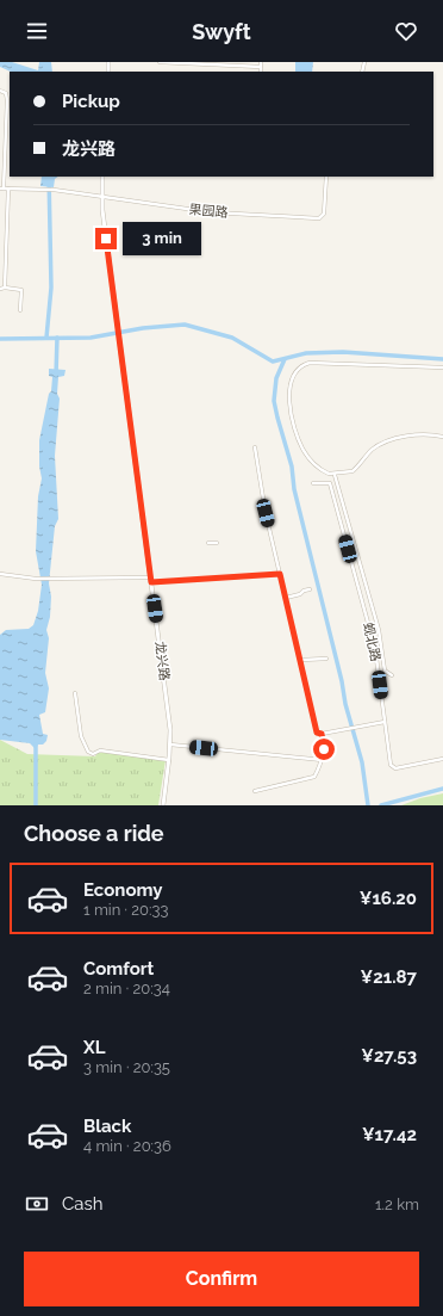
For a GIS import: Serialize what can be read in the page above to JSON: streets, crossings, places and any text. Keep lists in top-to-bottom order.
{
  "streets": {
    "street": ["果园路", "蚬北路", "龙兴路"]
  },
  "crossings": [
    ["果园路", "龙兴路"]
  ],
  "page": {
    "header": "Swyft",
    "banner": ["Pickup", "龙兴路"],
    "bubble": "3 min",
    "heading": "Choose a ride",
    "list": [
      {
        "name": "Economy",
        "note": "1 min · 20:33",
        "value": "¥16.20"
      },
      {
        "name": "Comfort",
        "note": "2 min · 20:34",
        "value": "¥21.87"
      },
      {
        "name": "XL",
        "note": "3 min · 20:35",
        "value": "¥27.53"
      },
      {
        "name": "Black",
        "note": "4 min · 20:36",
        "value": "¥17.42"
      }
    ],
    "pay": ["Cash", "1.2 km"],
    "buttons": "Confirm"
  }
}
